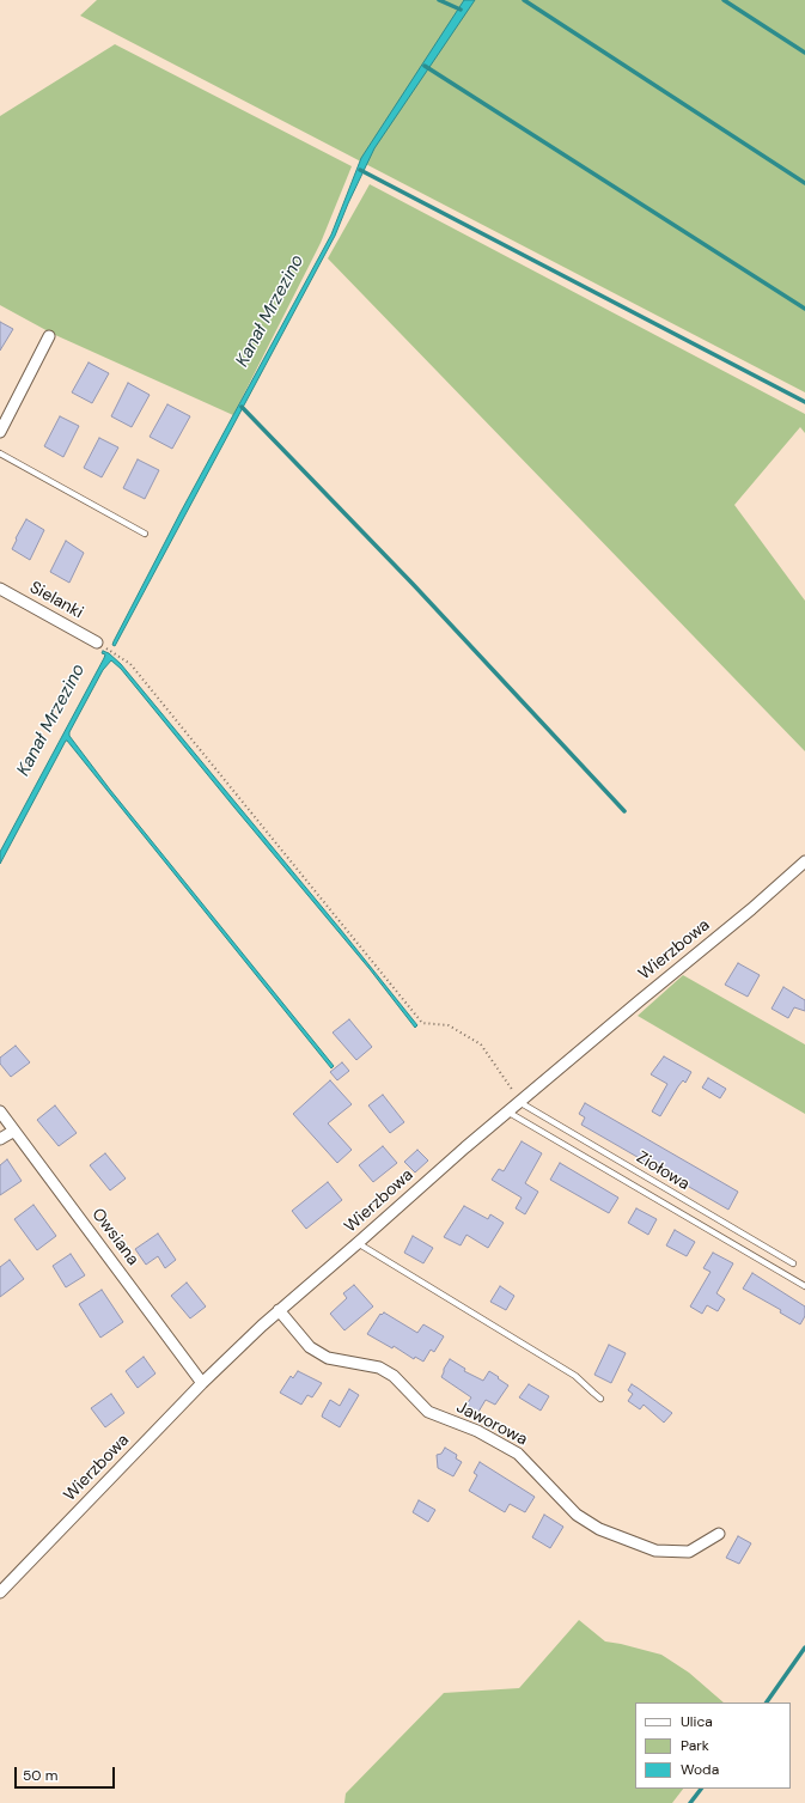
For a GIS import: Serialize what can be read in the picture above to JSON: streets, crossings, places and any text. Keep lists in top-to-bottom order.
{
  "streets": {
    "street": [
      "Sielanki",
      "Wierzbowa",
      "Owsiana",
      "Jaworowa"
    ],
    "lane": ["Ziołowa"]
  },
  "crossings": [
    ["Wierzbowa", "Ziołowa"],
    ["Wierzbowa", "Owsiana"],
    ["Wierzbowa", "Jaworowa"]
  ],
  "water": ["Kanał Mrzezino"],
  "legend": ["Ulica", "Park", "Woda"],
  "scale_bar": "50 m"
}
